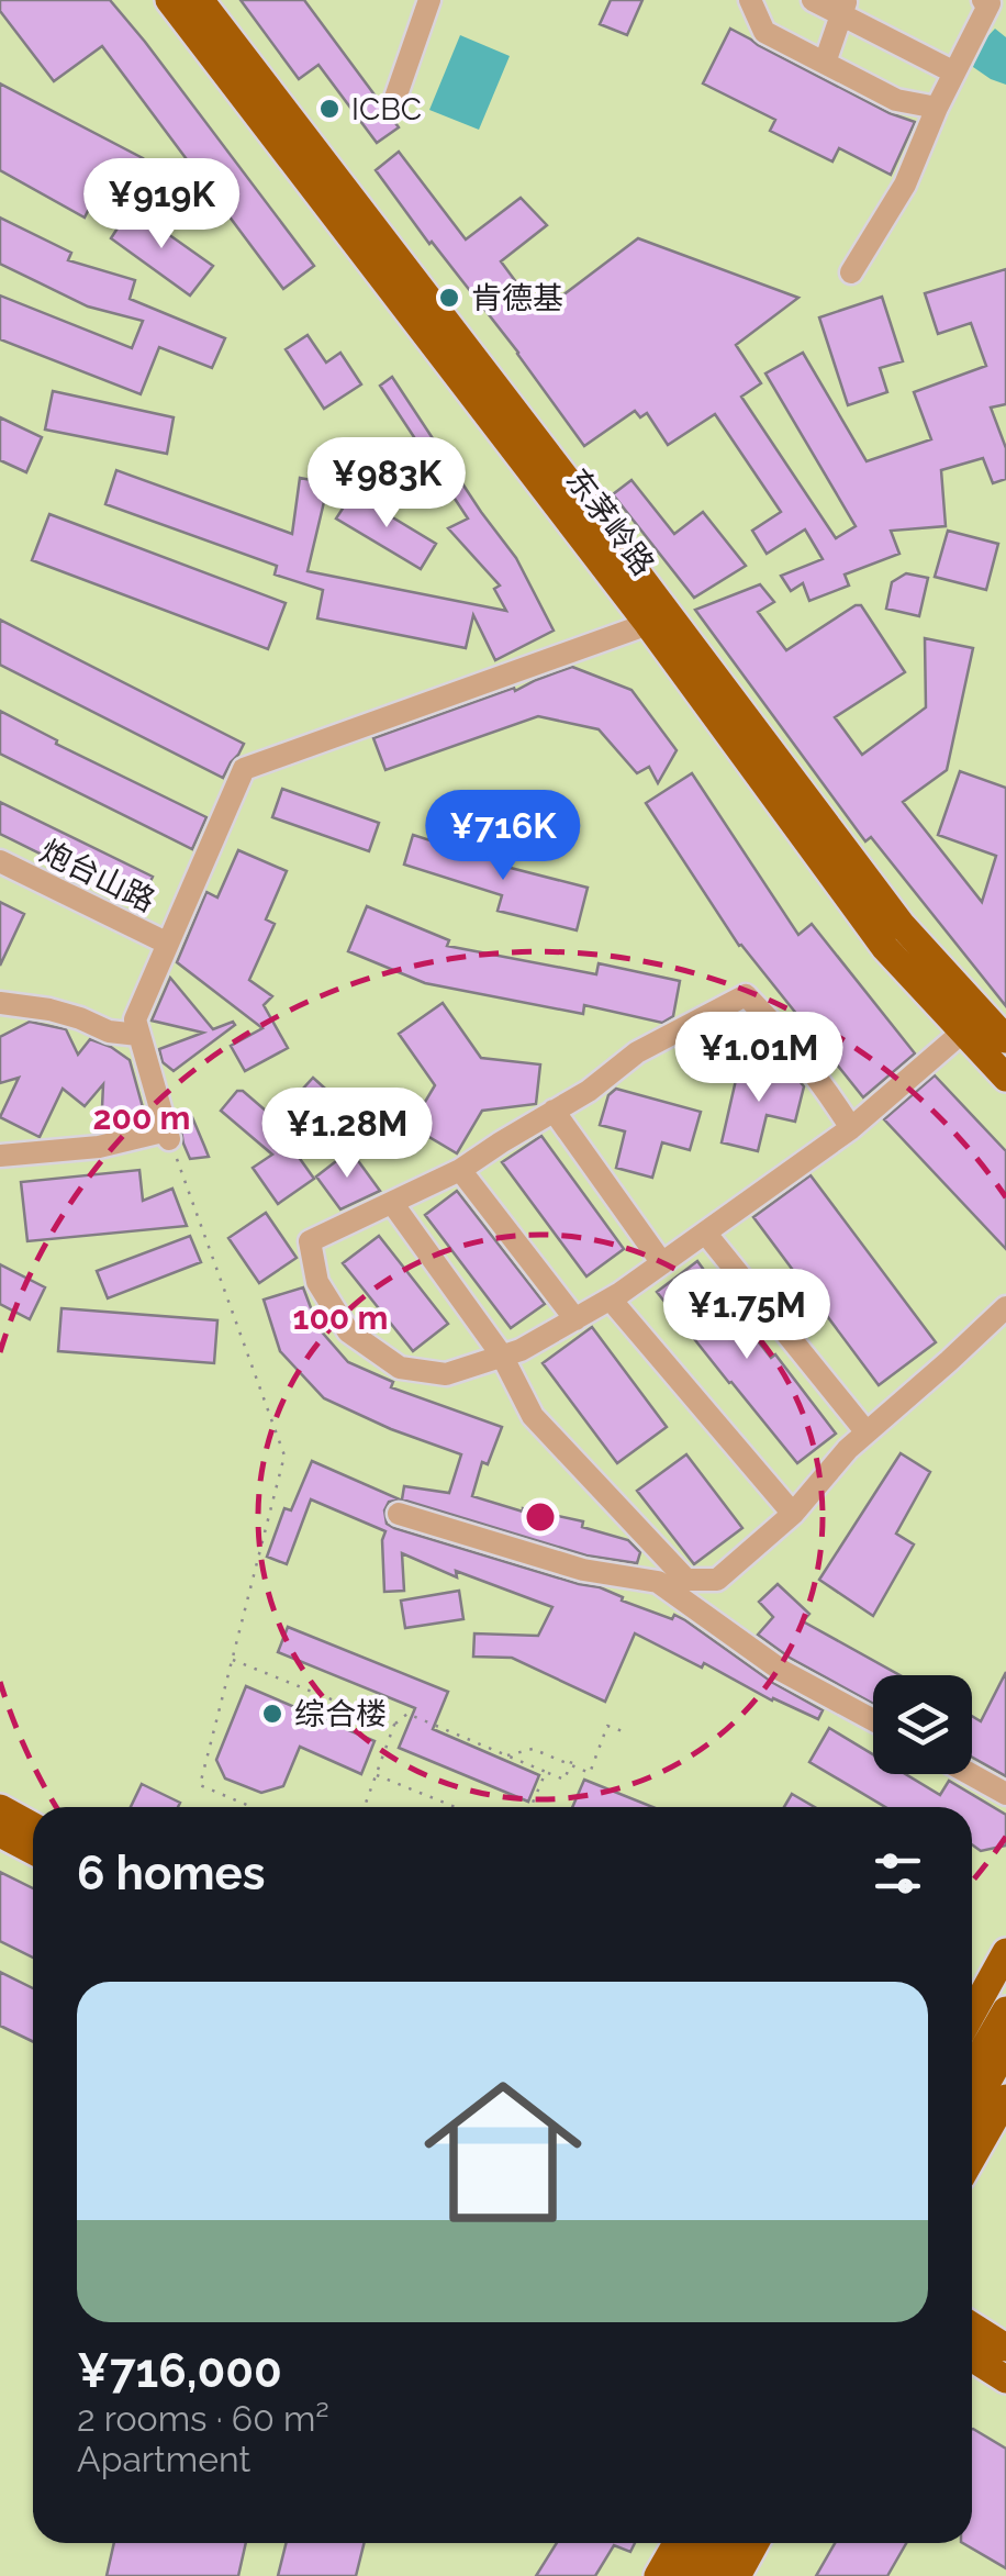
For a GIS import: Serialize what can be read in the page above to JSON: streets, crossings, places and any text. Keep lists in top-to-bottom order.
{
  "streets": {
    "main road": ["东茅岭路"],
    "street": ["炮台山路"]
  },
  "places": ["ICBC", "肯德基", "综合楼"],
  "page": {
    "price": [
      "¥919K",
      "¥983K",
      "¥716K",
      "¥1.01M",
      "¥1.28M",
      "¥1.75M"
    ],
    "heading": "6 homes",
    "list": [
      {
        "name": "¥716,000",
        "note": "2 rooms · 60 m² · Apartment"
      }
    ]
  },
  "rings": ["200 m", "100 m"]
}
